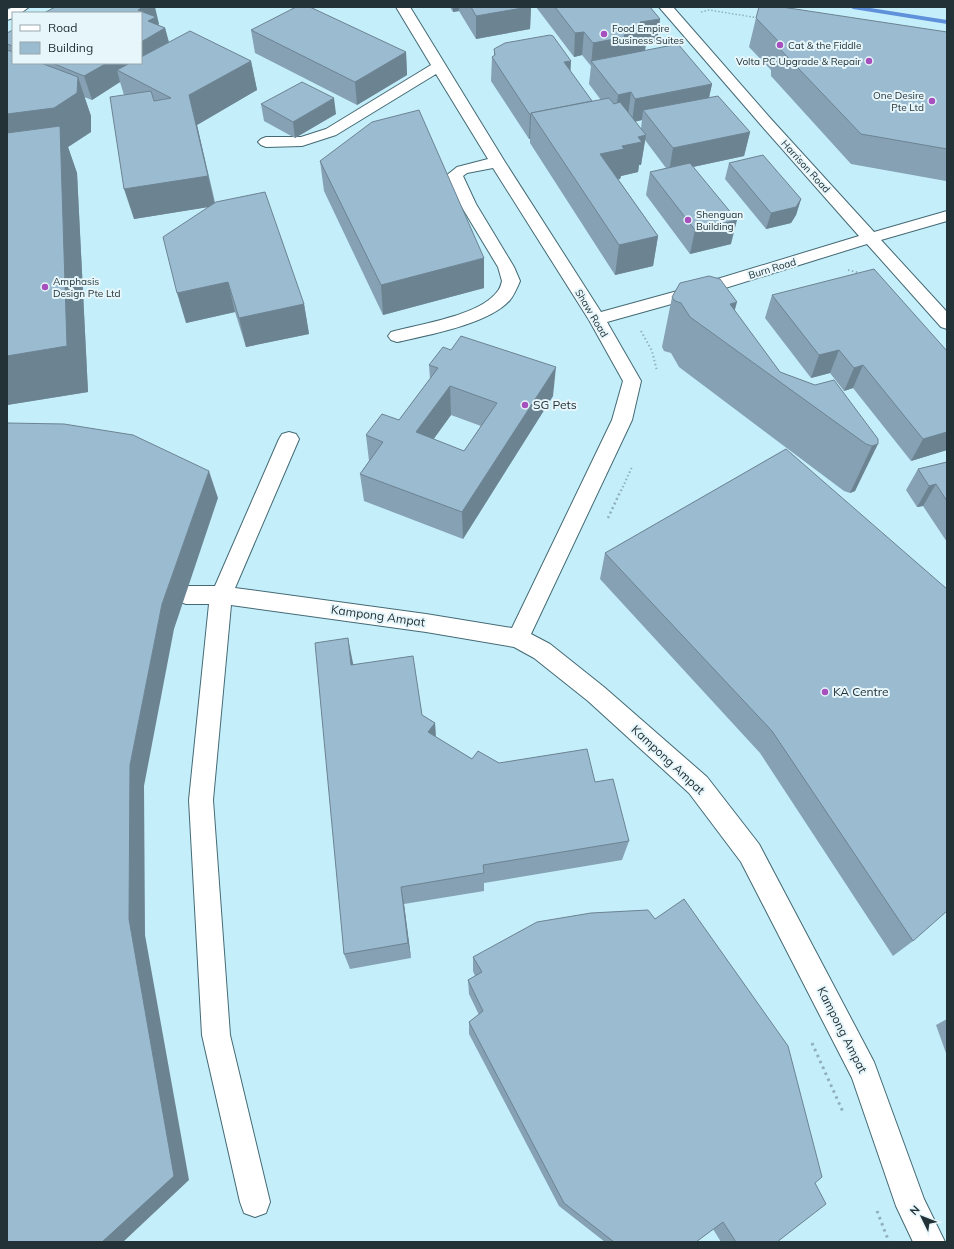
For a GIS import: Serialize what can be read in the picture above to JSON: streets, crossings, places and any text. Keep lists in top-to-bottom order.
{
  "streets": {
    "street": [
      "Harrison Road",
      "Burn Road",
      "Shaw Road",
      "Kampong Ampat"
    ]
  },
  "crossings": [
    ["Harrison Road", "Burn Road"],
    ["Burn Road", "Shaw Road"],
    ["Shaw Road", "Kampong Ampat"]
  ],
  "places": [
    "Food Empire Business Suites",
    "Cat & the Fiddle",
    "Volta PC Upgrade & Repair",
    "One Desire Pte Ltd",
    "Shenguan Building",
    "Amphasis Design Pte Ltd",
    "SG Pets",
    "KA Centre"
  ],
  "legend": ["Road", "Building"],
  "north": "top left"
}
